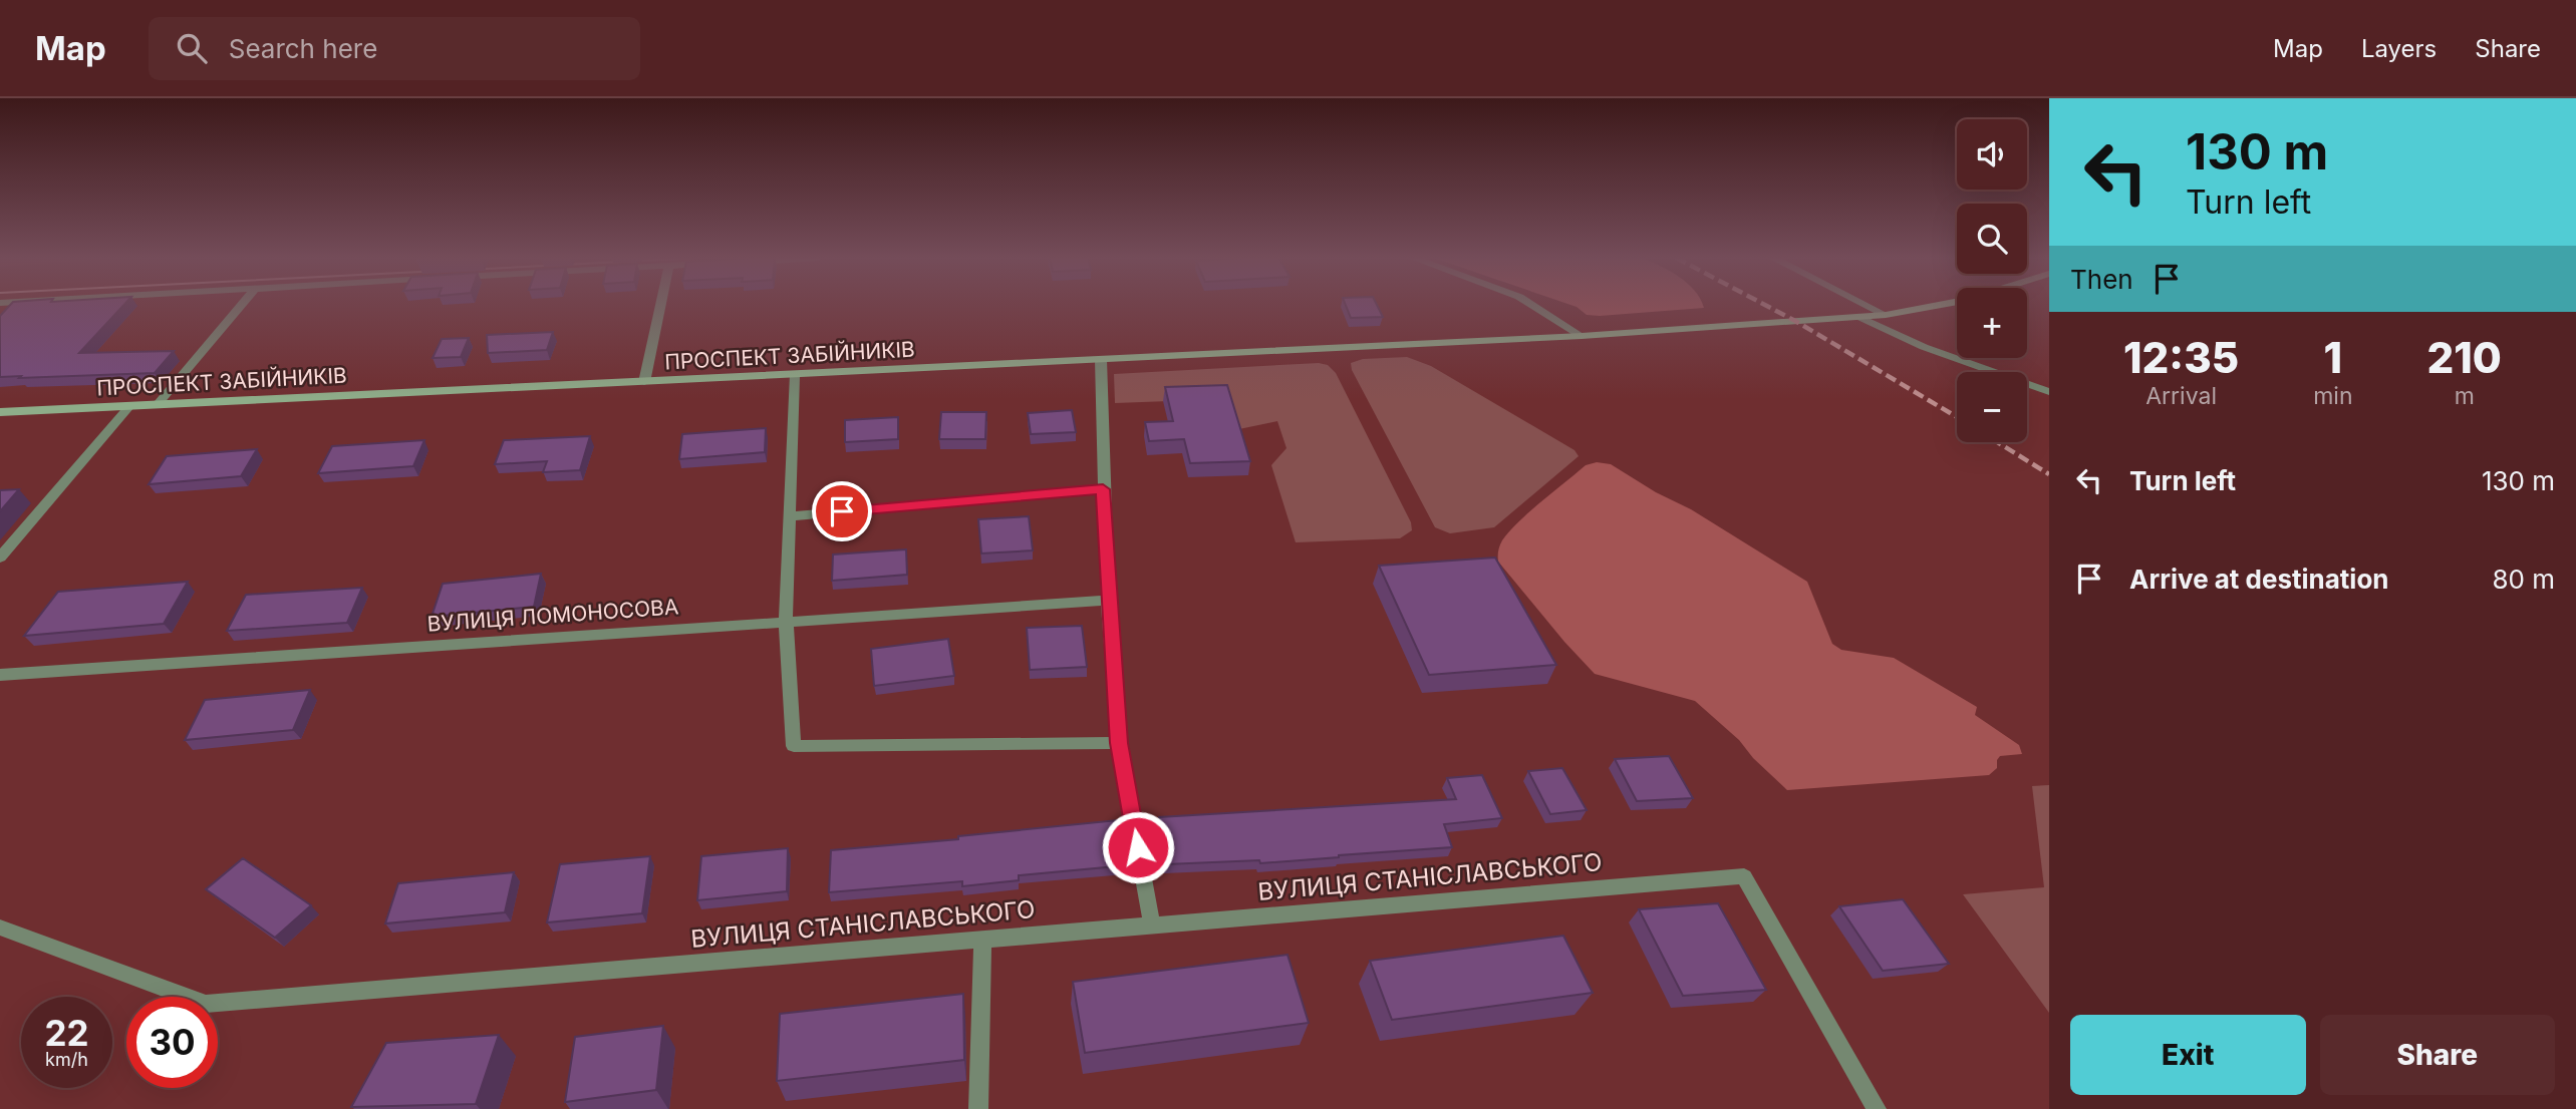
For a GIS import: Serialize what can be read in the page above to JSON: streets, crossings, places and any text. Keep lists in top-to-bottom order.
{
  "streets": {
    "main road": ["ПРОСПЕКТ ЗАБІЙНИКІВ"],
    "street": ["ВУЛИЦЯ ЛОМОНОСОВА", "ВУЛИЦЯ СТАНІСЛАВСЬКОГО"]
  },
  "page": {
    "header": "Map",
    "search": "Search here",
    "nav": ["Map", "Layers", "Share"],
    "turn": ["130 m", "Turn left"],
    "map_buttons": ["+", "−"],
    "then": "Then",
    "eta": [
      "12:35",
      "Arrival",
      "1",
      "min",
      "210",
      "m"
    ],
    "list": [
      {
        "name": "Turn left",
        "value": "130 m"
      },
      {
        "name": "Arrive at destination",
        "value": "80 m"
      }
    ],
    "speed": "22 km/h",
    "limit": "30",
    "buttons": ["Exit", "Share"]
  }
}
